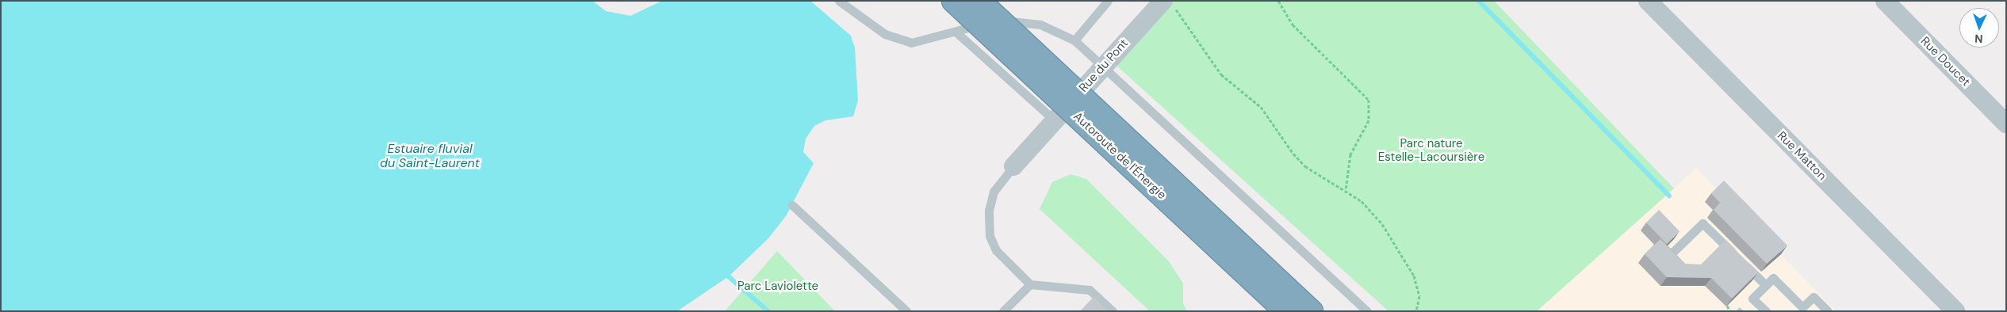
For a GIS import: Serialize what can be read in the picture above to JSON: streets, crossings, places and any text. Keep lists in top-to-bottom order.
{
  "streets": {
    "highway": ["Autoroute de l'Énergie"],
    "street": ["Rue Doucet", "Rue du Pont", "Rue Matton"]
  },
  "water": ["Estuaire fluvial du Saint-Laurent"],
  "parks": ["Parc nature Estelle-Lacoursière", "Parc Laviolette"],
  "north": "bottom"
}
